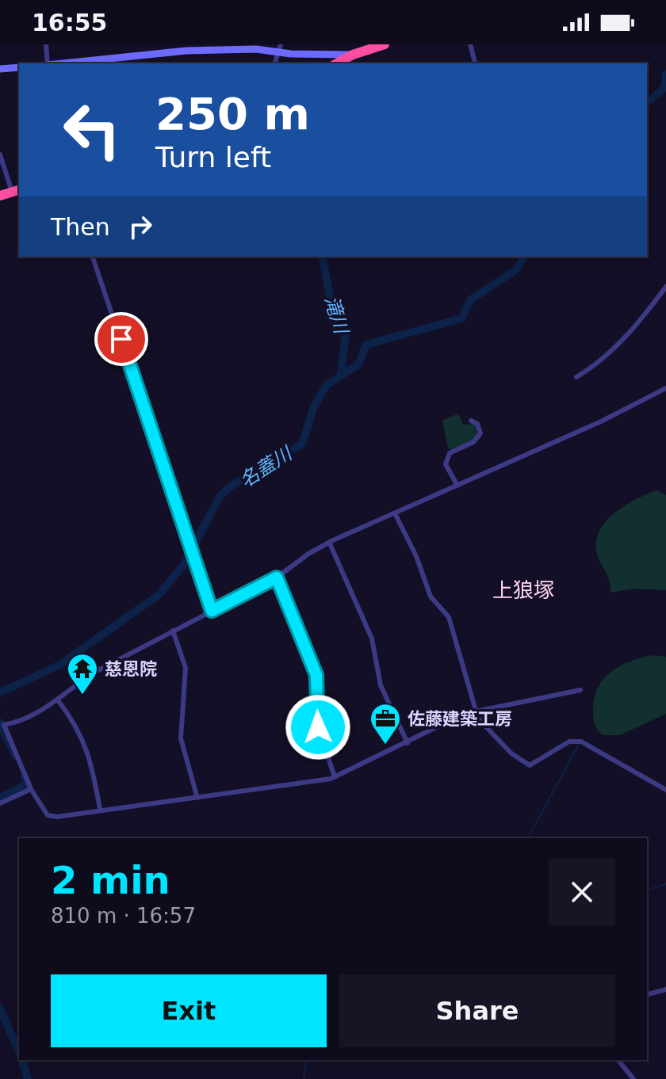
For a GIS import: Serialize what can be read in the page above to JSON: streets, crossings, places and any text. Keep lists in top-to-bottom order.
{
  "districts": ["上狼塚"],
  "water": ["滝川", "名蓋川"],
  "places": {
    "temple": ["慈恩院"],
    "office": ["佐藤建築工房"]
  },
  "page": {
    "status": "16:55",
    "turn": ["250 m", "Turn left"],
    "then": "Then",
    "heading": ["2 min", "810 m · 16:57"],
    "buttons": ["Exit", "Share"]
  }
}
